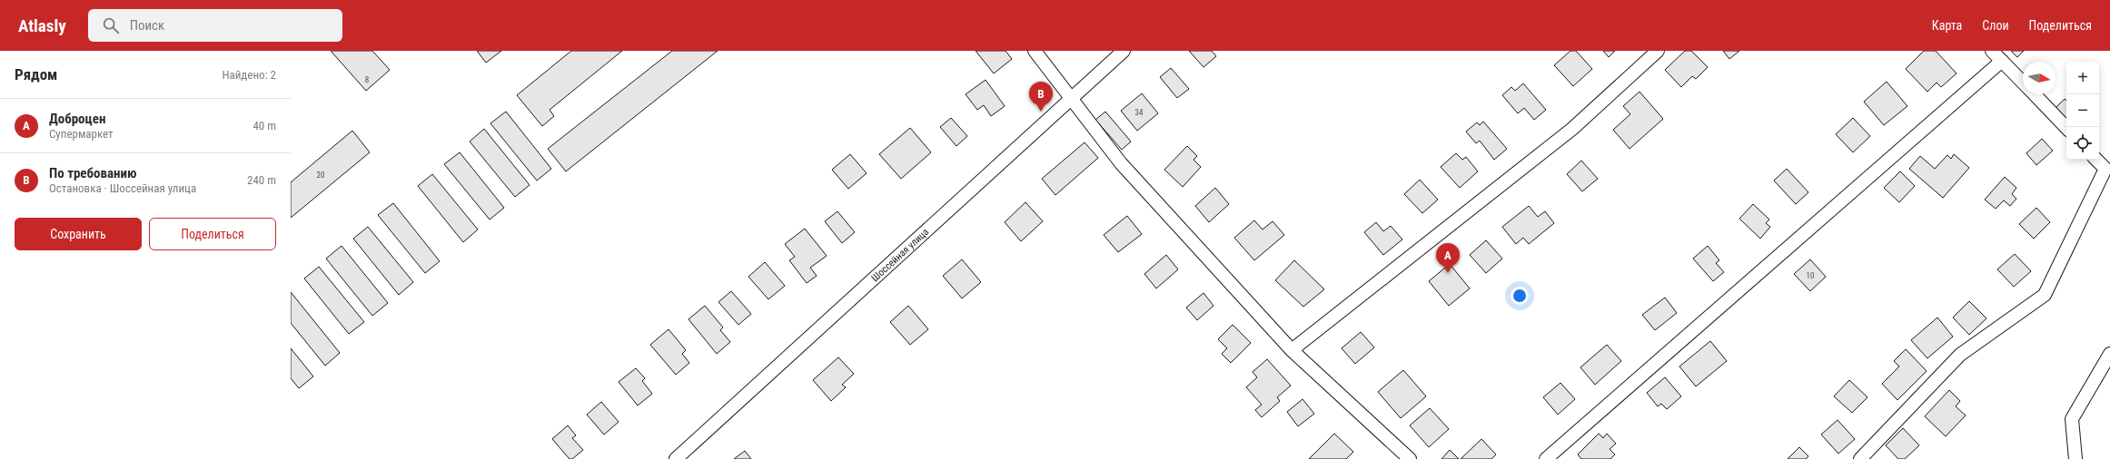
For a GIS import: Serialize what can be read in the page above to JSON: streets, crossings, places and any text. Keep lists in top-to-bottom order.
{
  "streets": {
    "street": ["Шоссейная улица"]
  },
  "house_numbers": [
    "8",
    "34",
    "20",
    "10"
  ],
  "north": "right",
  "page": {
    "header": "Atlasly",
    "search": "Поиск",
    "nav": ["Карта", "Слои", "Поделиться"],
    "heading": ["Рядом", "Найдено: 2"],
    "map_buttons": ["+", "−"],
    "pins": ["B", "A"],
    "list": [
      {
        "mark": "A",
        "name": "Доброцен",
        "note": "Супермаркет",
        "value": "40 m"
      },
      {
        "mark": "B",
        "name": "По требованию",
        "note": "Остановка · Шоссейная улица",
        "value": "240 m"
      }
    ],
    "buttons": ["Сохранить", "Поделиться"]
  }
}
